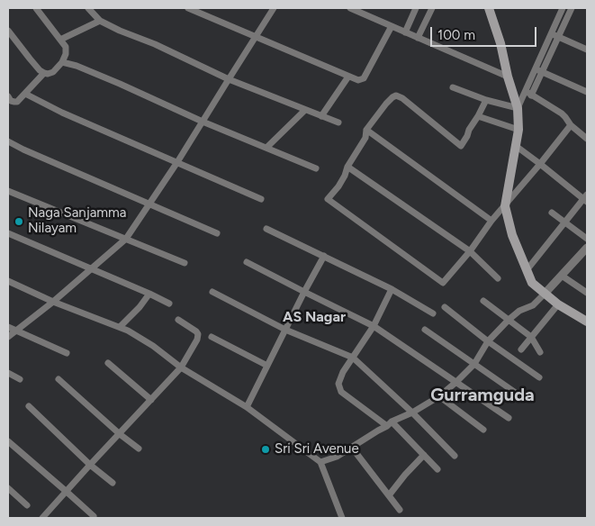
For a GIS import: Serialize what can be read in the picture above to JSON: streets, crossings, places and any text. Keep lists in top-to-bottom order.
{
  "districts": ["AS Nagar", "Gurramguda"],
  "places": ["Naga Sanjamma Nilayam", "Sri Sri Avenue"],
  "scale_bar": "100 m"
}
